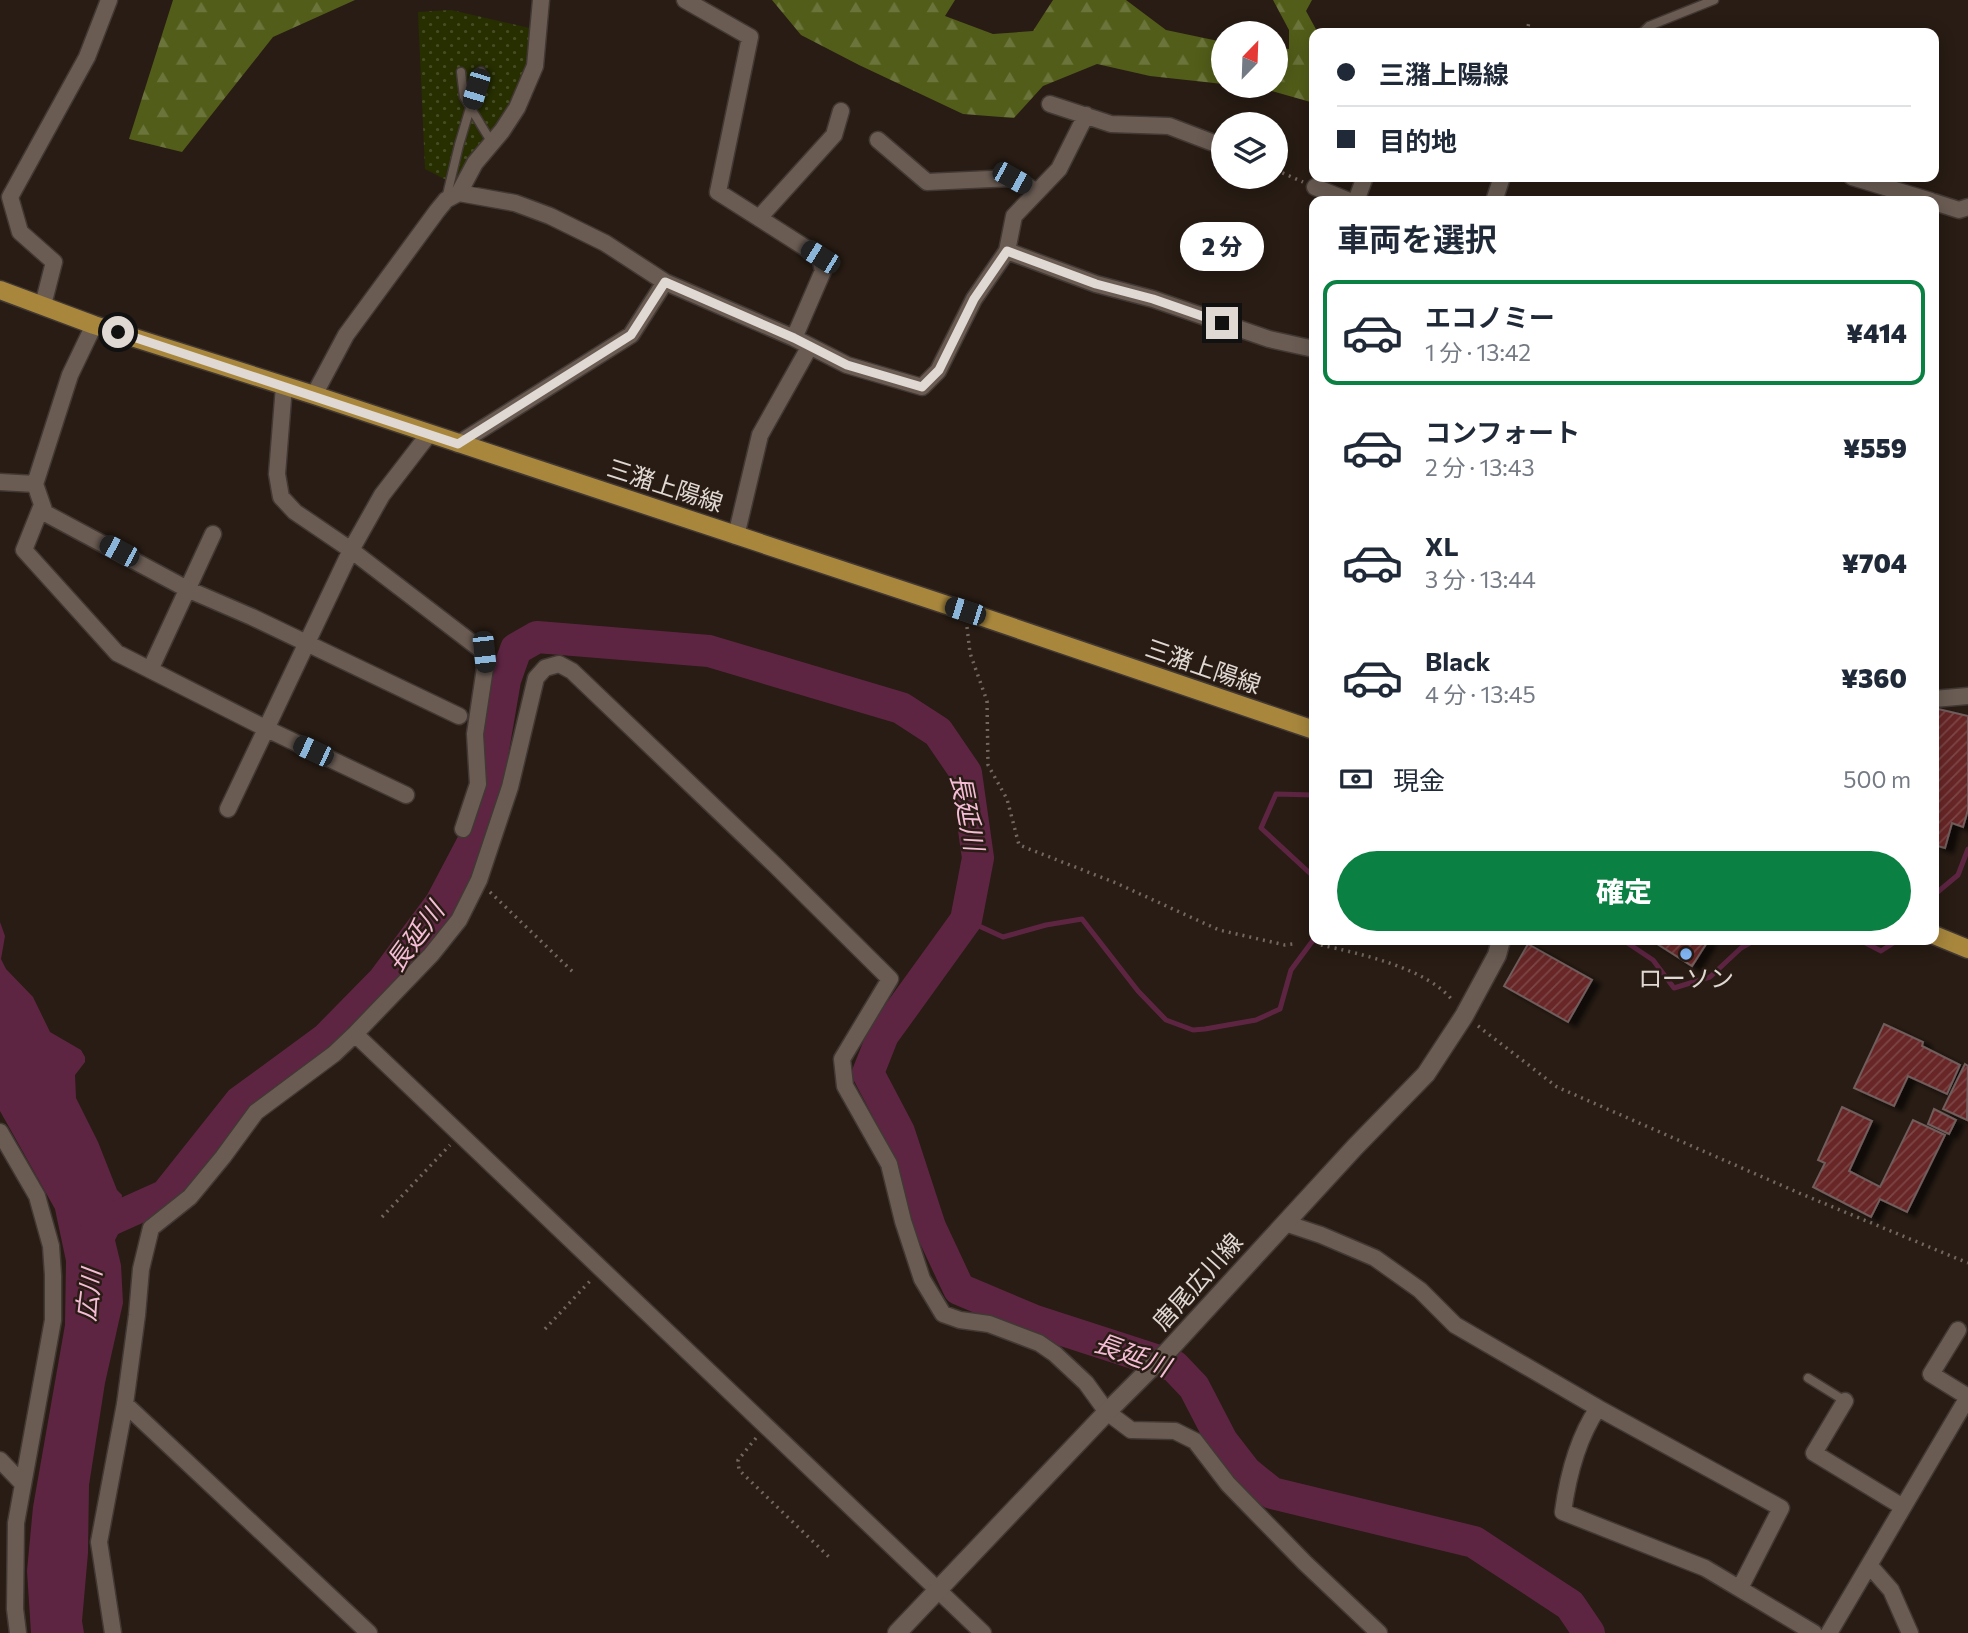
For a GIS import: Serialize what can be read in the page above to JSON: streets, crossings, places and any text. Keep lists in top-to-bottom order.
{
  "streets": {
    "main road": ["三潴上陽線", "唐尾広川線"]
  },
  "water": ["長延川", "広川"],
  "places": ["ローソン"],
  "north": "top right",
  "page": {
    "banner": ["三潴上陽線", "目的地"],
    "heading": "車両を選択",
    "bubble": "2 分",
    "list": [
      {
        "name": "エコノミー",
        "note": "1 分 · 13:42",
        "value": "¥414"
      },
      {
        "name": "コンフォート",
        "note": "2 分 · 13:43",
        "value": "¥559"
      },
      {
        "name": "XL",
        "note": "3 分 · 13:44",
        "value": "¥704"
      },
      {
        "name": "Black",
        "note": "4 分 · 13:45",
        "value": "¥360"
      }
    ],
    "pay": ["現金", "500 m"],
    "buttons": "確定"
  }
}
